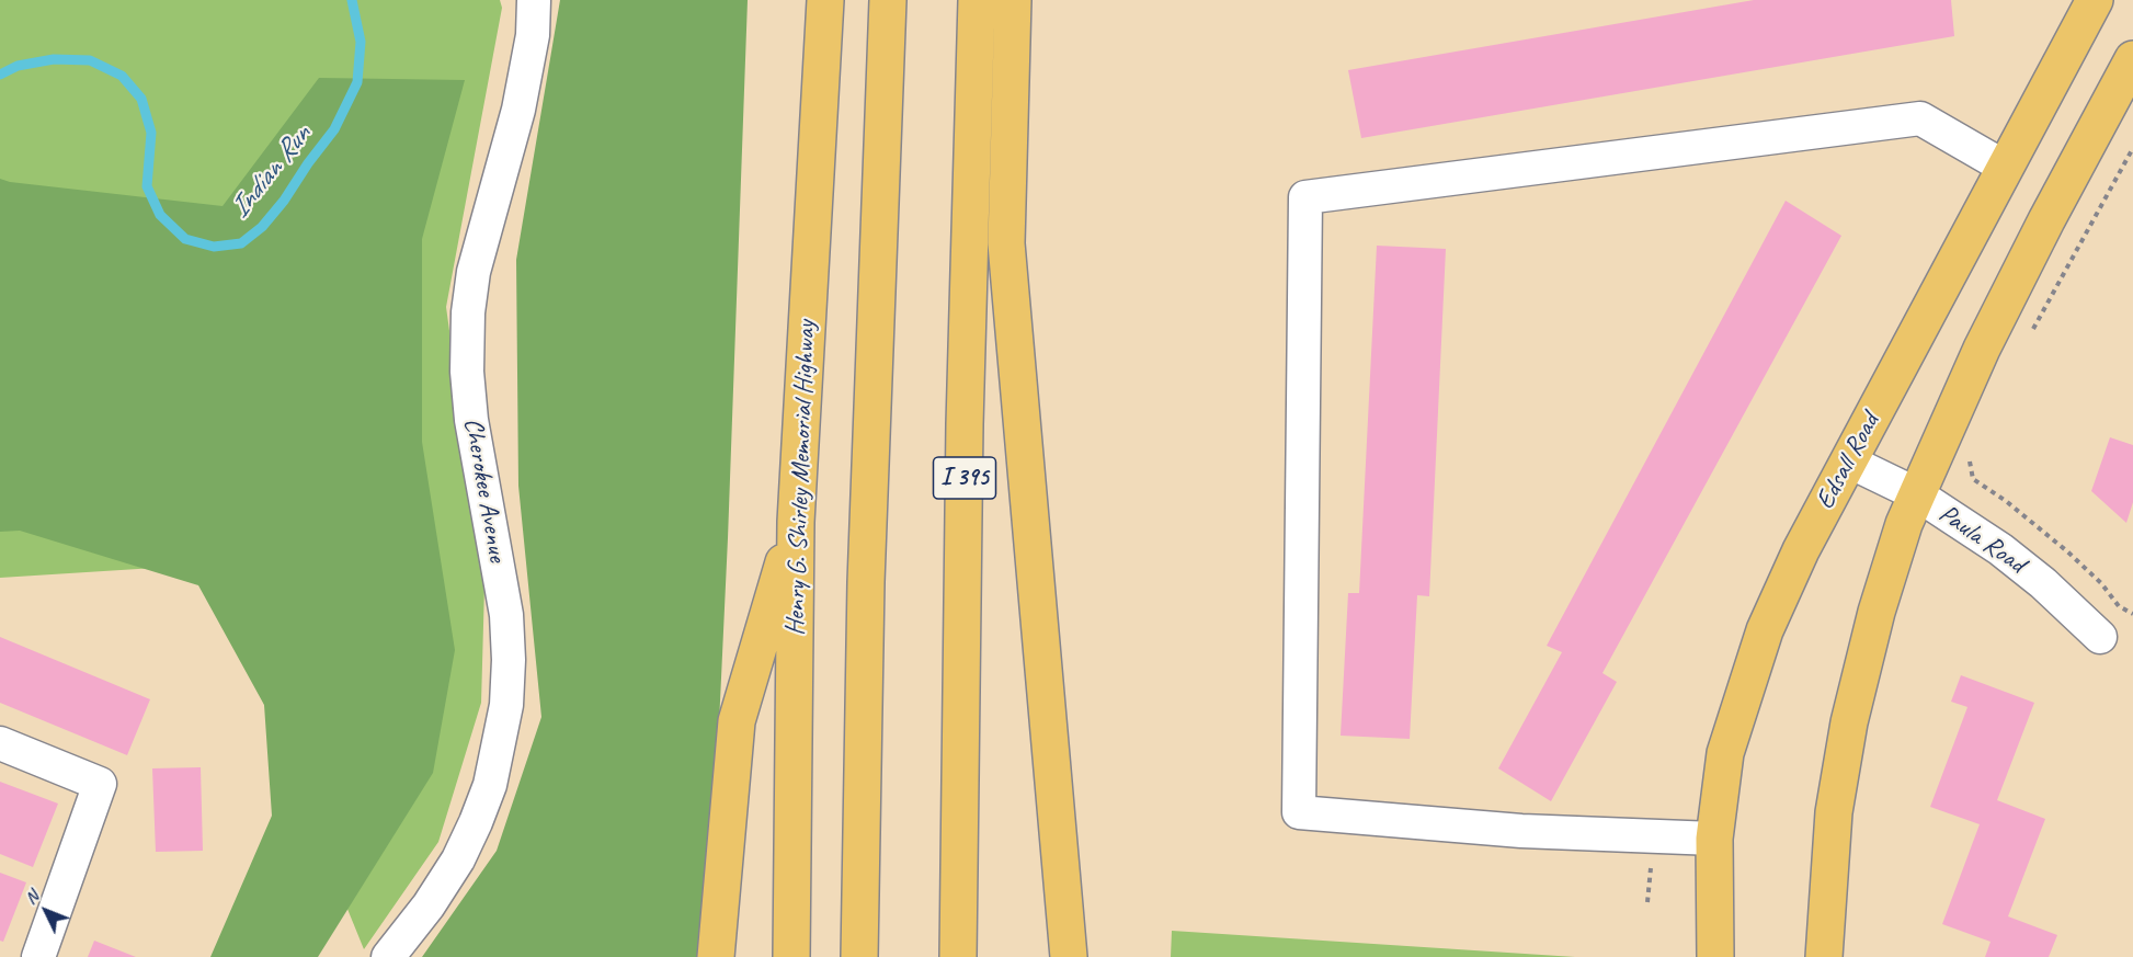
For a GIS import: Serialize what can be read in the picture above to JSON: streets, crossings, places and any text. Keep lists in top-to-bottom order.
{
  "streets": {
    "main road": ["Edsall Road", "Henry G. Shirley Memorial Highway", "I 395"],
    "street": ["Cherokee Avenue", "Paula Road"]
  },
  "crossings": [
    ["Edsall Road", "Paula Road"]
  ],
  "water": ["Indian Run"],
  "north": "top left"
}
